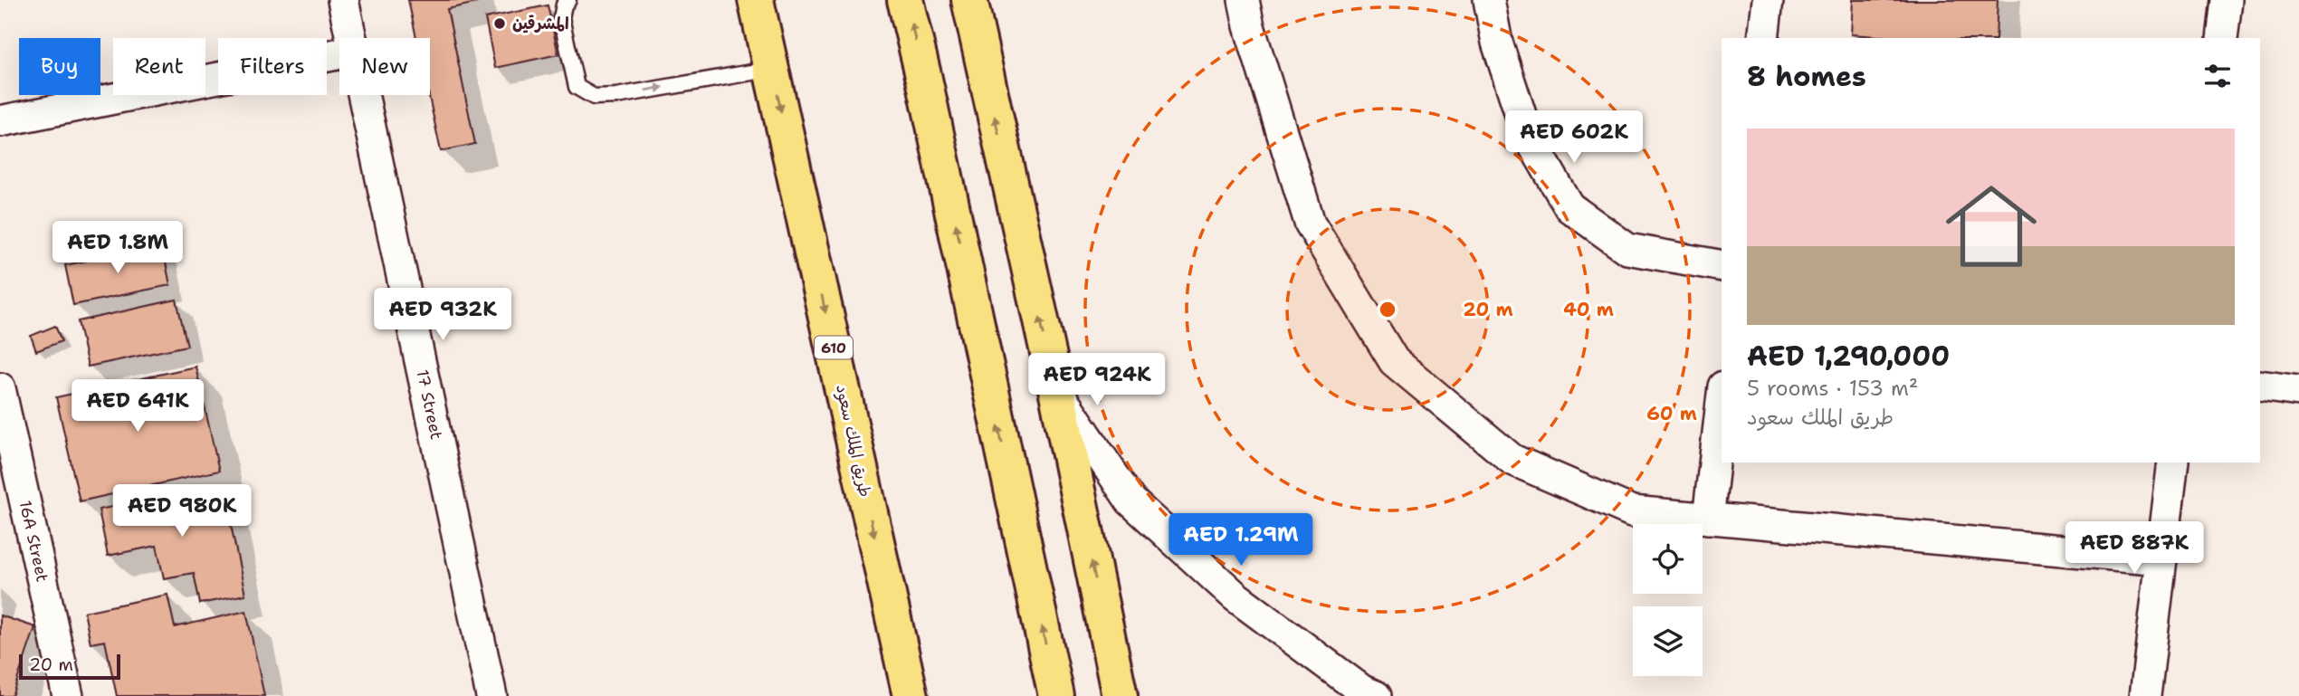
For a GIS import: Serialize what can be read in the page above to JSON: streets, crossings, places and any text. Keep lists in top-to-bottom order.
{
  "streets": {
    "main road": ["610", "طريق الملك سعود"],
    "street": ["17 Street", "16A Street"]
  },
  "places": ["المشرقين"],
  "scale_bar": "20 m",
  "page": {
    "chip": [
      "Buy",
      "Rent",
      "Filters",
      "New"
    ],
    "heading": "8 homes",
    "price": [
      "AED 602K",
      "AED 1.8M",
      "AED 932K",
      "AED 924K",
      "AED 641K",
      "AED 980K",
      "AED 1.29M",
      "AED 887K"
    ],
    "list": [
      {
        "name": "AED 1,290,000",
        "note": "5 rooms · 153 m² · طريق الملك سعود"
      }
    ],
    "scale": "20 m"
  },
  "rings": ["20 m", "40 m", "60 m"]
}
